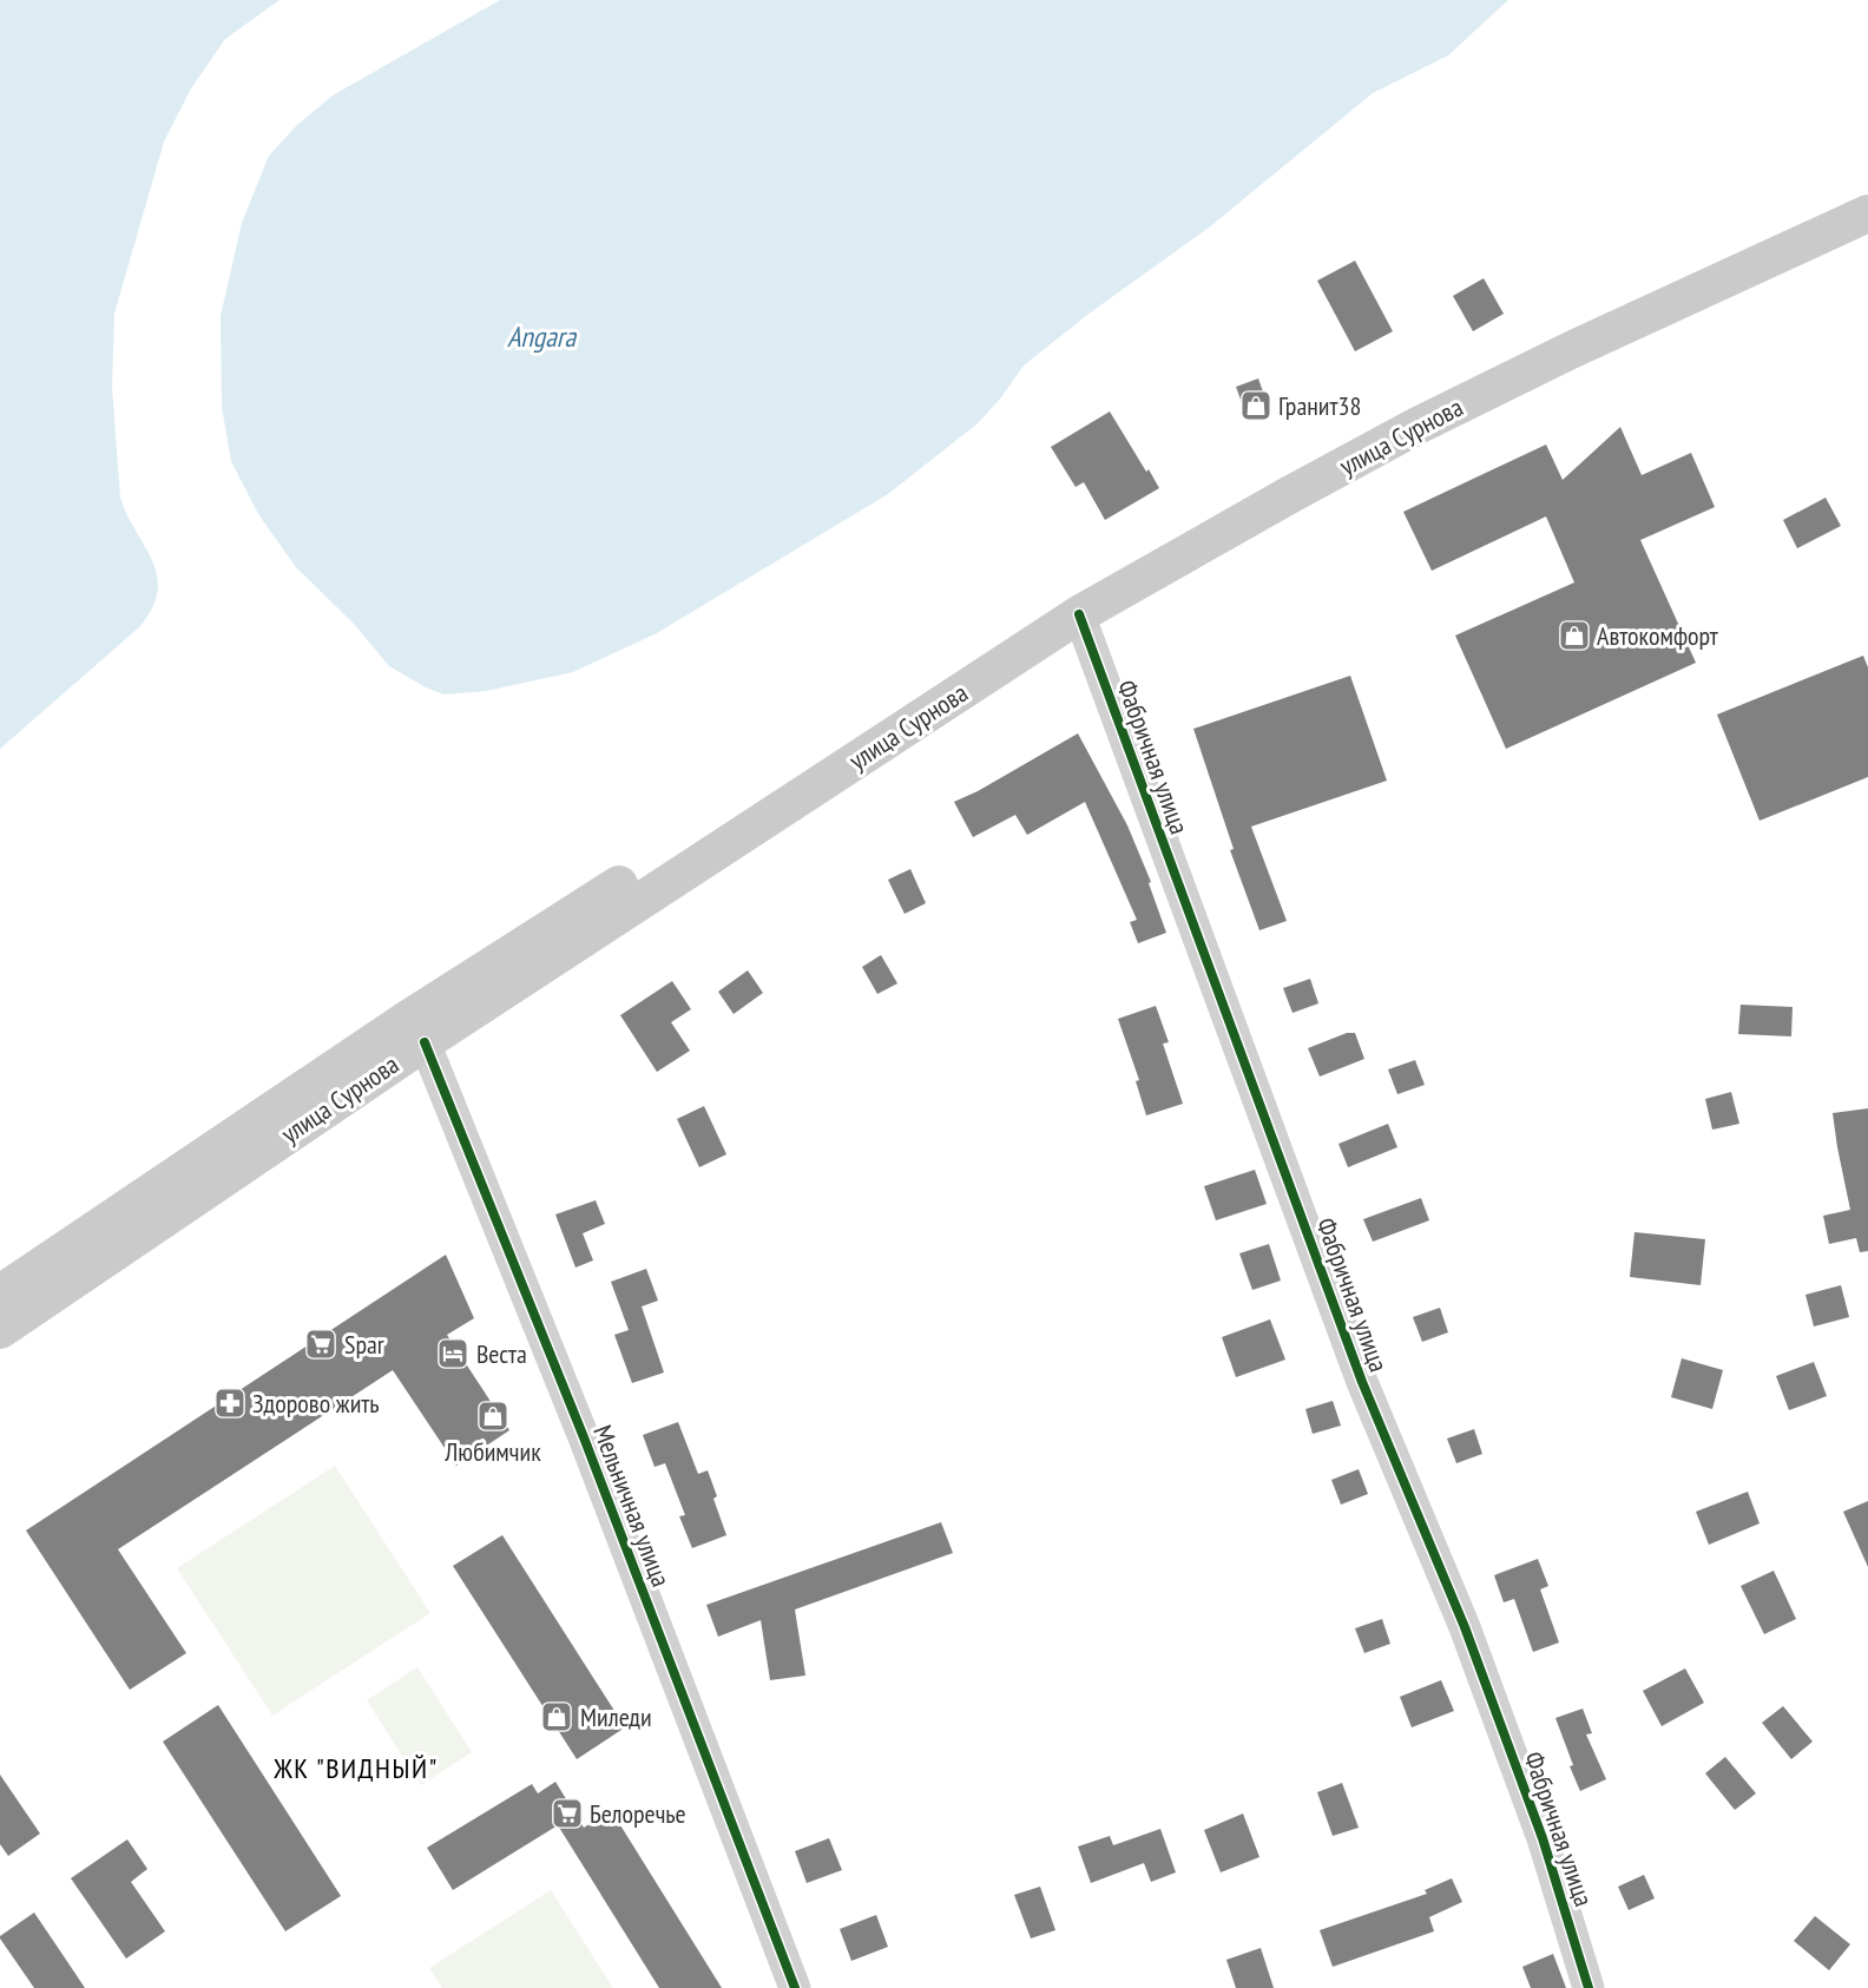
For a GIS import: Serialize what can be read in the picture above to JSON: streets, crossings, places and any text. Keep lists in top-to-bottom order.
{
  "streets": {
    "main road": ["улица Сурнова"],
    "street": ["Фабричная улица", "Мельничная улица"]
  },
  "crossings": [
    ["улица Сурнова", "Фабричная улица"],
    ["улица Сурнова", "Мельничная улица"]
  ],
  "districts": ["ЖК \"ВИДНЫЙ\""],
  "water": ["Angara"],
  "places": {
    "shop": [
      "Гранит38",
      "Автокомфорт",
      "Любимчик",
      "Миледи"
    ],
    "supermarket": ["Spar", "Белоречье"],
    "hotel": ["Веста"],
    "pharmacy": ["Здорово жить"]
  }
}
